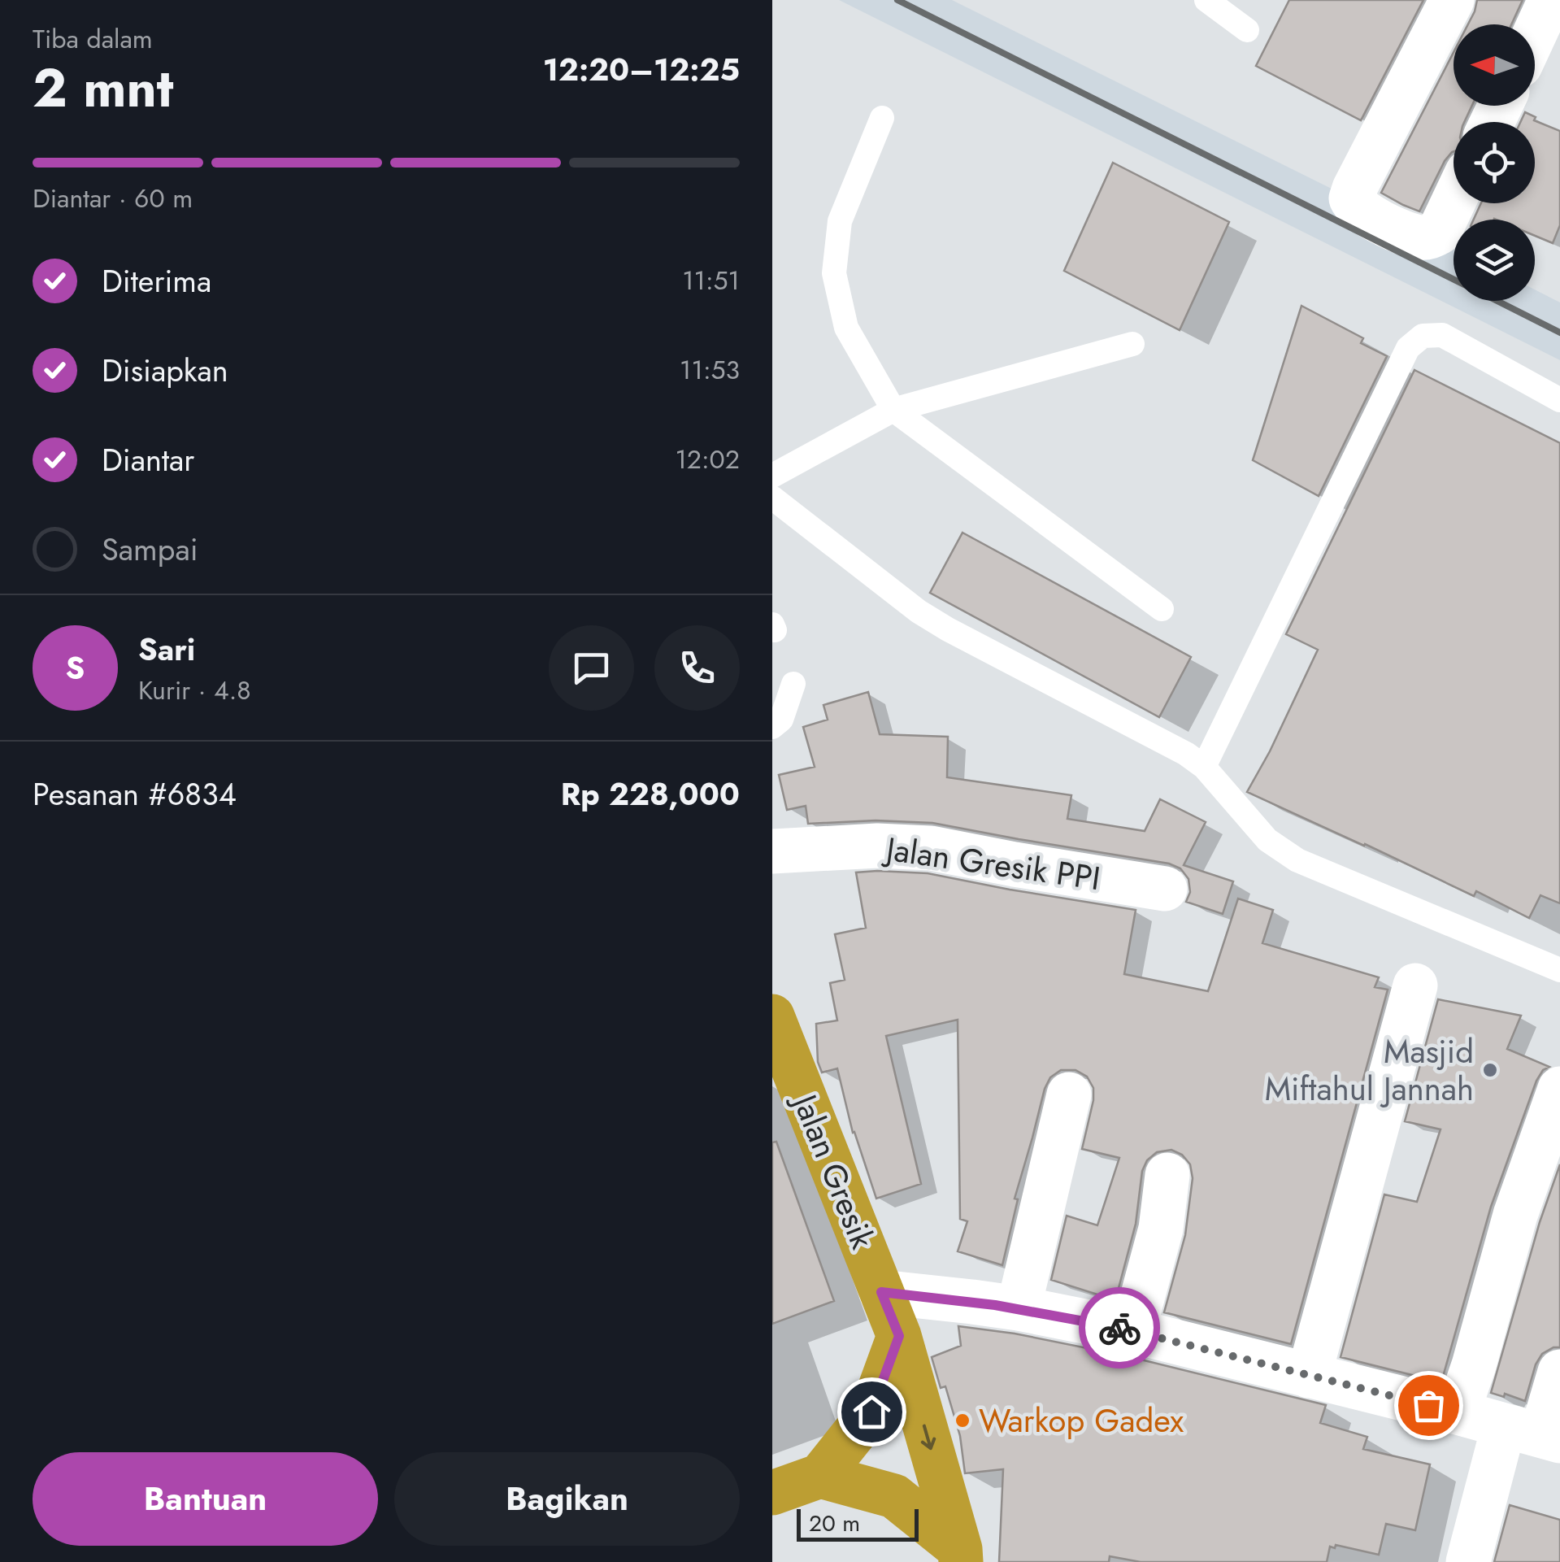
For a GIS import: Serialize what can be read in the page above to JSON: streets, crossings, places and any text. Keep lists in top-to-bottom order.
{
  "streets": {
    "highway": ["Jalan Gresik"],
    "street": ["Jalan Gresik PPI"]
  },
  "one_way": ["Jalan Gresik"],
  "places": ["Masjid Miftahul Jannah", "Warkop Gadex"],
  "scale_bar": "20 m",
  "north": "left",
  "page": {
    "heading": ["2 mnt", "Tiba dalam", "12:20–12:25"],
    "panel": [
      "Sari",
      "Kurir · 4.8",
      "Pesanan #6834",
      "Rp 228,000"
    ],
    "bar": "Diantar · 60 m",
    "list": [
      ["Diterima", "11:51"],
      ["Disiapkan", "11:53"],
      ["Diantar", "12:02"],
      "Sampai"
    ],
    "round": "S",
    "buttons": ["Bantuan", "Bagikan"],
    "scale": "20 m"
  }
}
